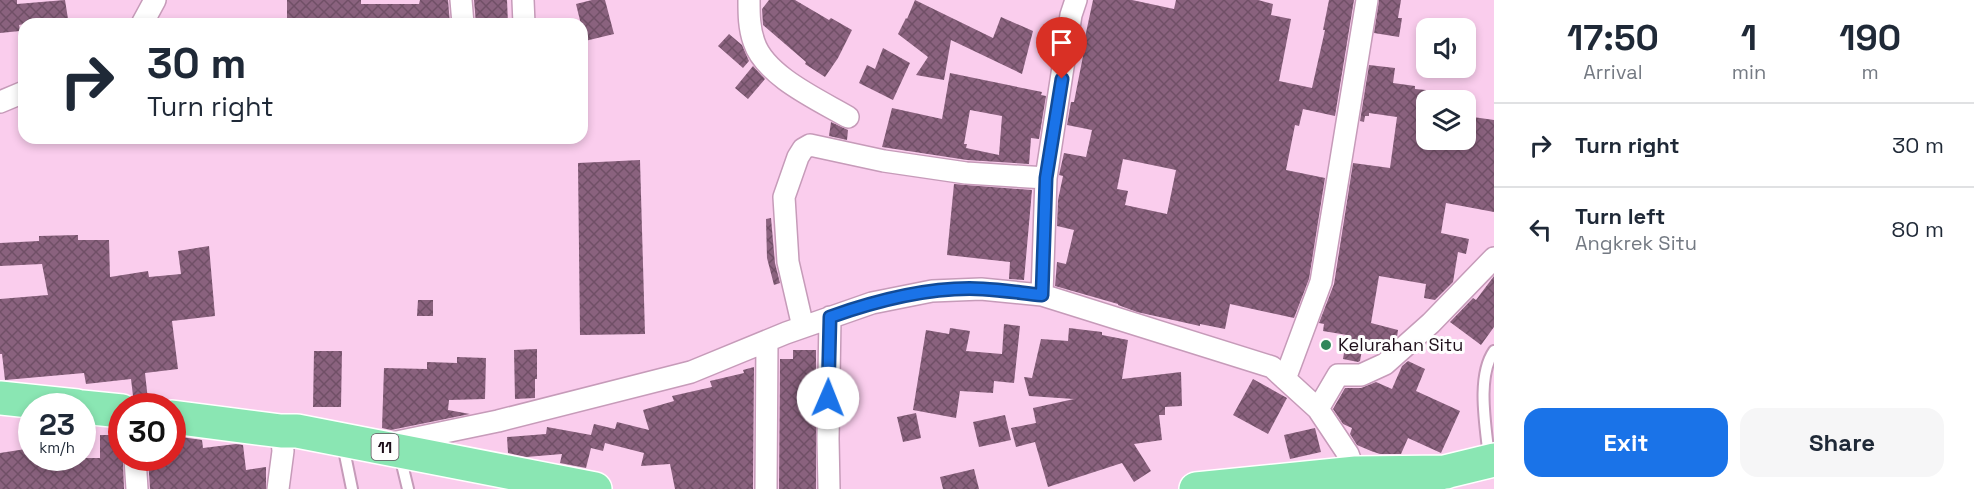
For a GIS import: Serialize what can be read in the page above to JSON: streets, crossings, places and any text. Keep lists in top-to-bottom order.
{
  "streets": {
    "highway": ["11"]
  },
  "places": ["Kelurahan Situ"],
  "page": {
    "eta": [
      "17:50",
      "Arrival",
      "1",
      "min",
      "190",
      "m"
    ],
    "turn": ["30 m", "Turn right"],
    "list": [
      {
        "name": "Turn right",
        "value": "30 m"
      },
      {
        "name": "Turn left",
        "note": "Angkrek Situ",
        "value": "80 m"
      }
    ],
    "speed": "23 km/h",
    "limit": "30",
    "buttons": ["Exit", "Share"]
  }
}
